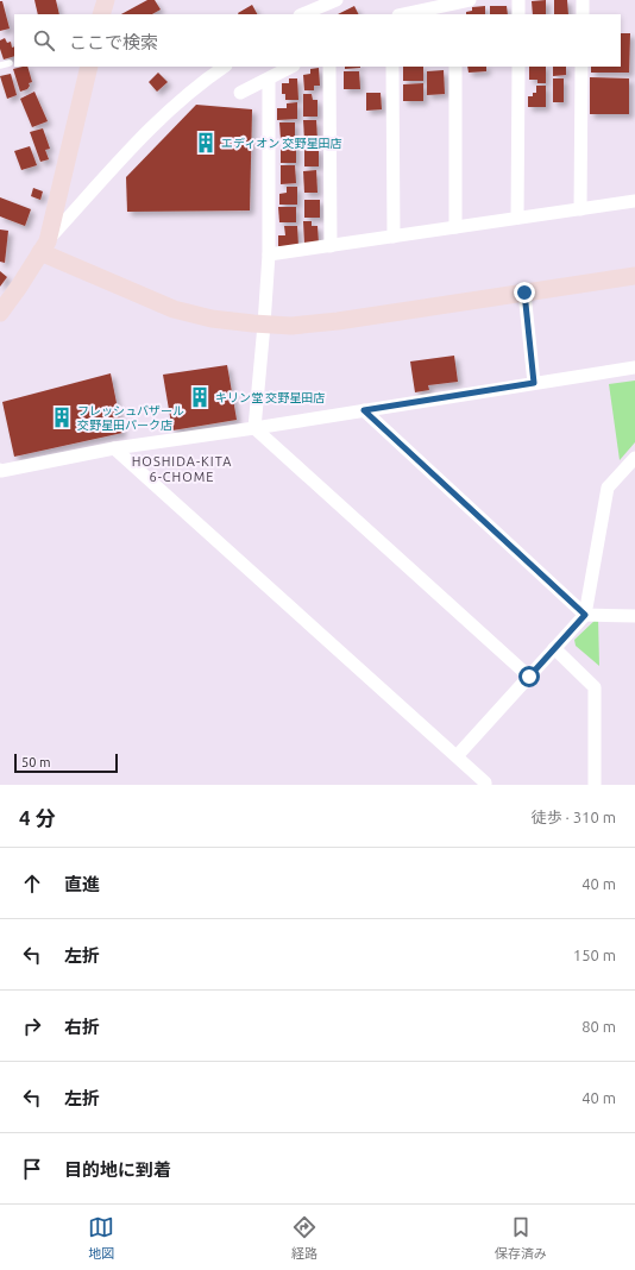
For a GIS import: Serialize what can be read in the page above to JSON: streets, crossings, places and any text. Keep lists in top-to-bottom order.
{
  "districts": ["HOSHIDA-KITA 6-CHOME"],
  "places": {
    "building": ["エディオン 交野星田店", "キリン堂 交野星田店", "フレッシュバザール 交野星田パーク店"]
  },
  "scale_bar": "50 m",
  "page": {
    "search": "ここで検索",
    "scale": "50 m",
    "heading": ["4 分", "徒歩 · 310 m"],
    "list": [
      ["直進", "40 m"],
      ["左折", "150 m"],
      ["右折", "80 m"],
      ["左折", "40 m"],
      "目的地に到着"
    ],
    "nav": ["地図", "経路", "保存済み"]
  }
}
